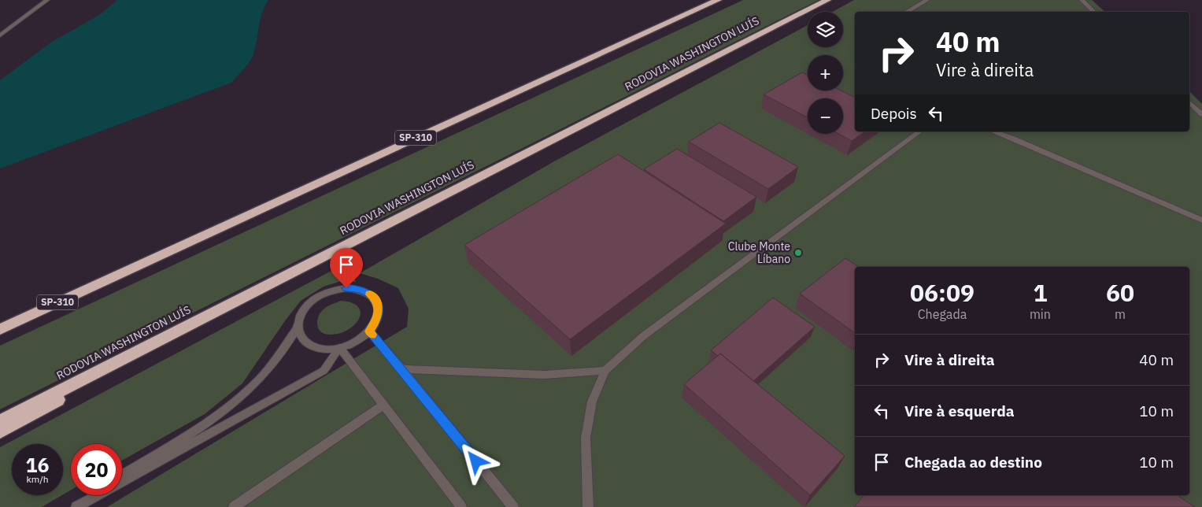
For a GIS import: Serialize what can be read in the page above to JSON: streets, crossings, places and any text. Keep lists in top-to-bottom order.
{
  "streets": {
    "highway": ["RODOVIA WASHINGTON LUÍS", "SP-310"]
  },
  "places": ["Clube Monte Líbano"],
  "page": {
    "map_buttons": ["+", "−"],
    "turn": ["40 m", "Vire à direita"],
    "then": "Depois",
    "eta": [
      "06:09",
      "Chegada",
      "1",
      "min",
      "60",
      "m"
    ],
    "list": [
      {
        "name": "Vire à direita",
        "value": "40 m"
      },
      {
        "name": "Vire à esquerda",
        "value": "10 m"
      },
      {
        "name": "Chegada ao destino",
        "value": "10 m"
      }
    ],
    "speed": "16 km/h",
    "limit": "20"
  }
}
